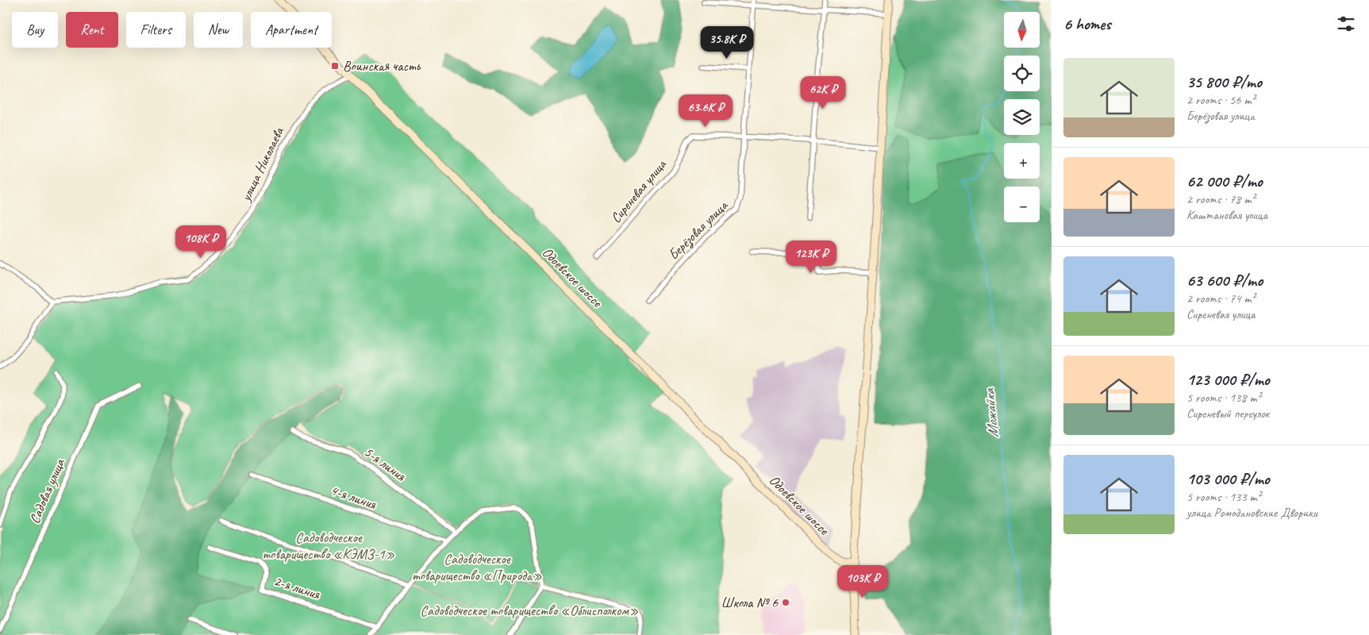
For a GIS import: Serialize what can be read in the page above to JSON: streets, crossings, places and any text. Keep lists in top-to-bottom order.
{
  "streets": {
    "main road": ["Одоевское шоссе"],
    "street": [
      "улица Николаева",
      "Сиреневая улица",
      "Берёзовая улица",
      "5-я линия",
      "Садовая улица",
      "4-я линия",
      "2-я линия"
    ]
  },
  "crossings": [
    ["улица Николаева", "Одоевское шоссе"],
    ["Сиреневая улица", "Берёзовая улица"]
  ],
  "water": ["Можайка"],
  "parks": ["Садоводческое товарищество «КЭМЗ-1»", "Садоводческое товарищество «Природа»", "Садоводческое товарищество «Облисполком»"],
  "places": {
    "transit": ["Воинская часть"],
    "other": ["Школа № 6"]
  },
  "north": "bottom",
  "page": {
    "heading": "6 homes",
    "map_buttons": ["+", "−"],
    "chip": [
      "Buy",
      "Rent",
      "Filters",
      "New",
      "Apartment"
    ],
    "price": [
      "35.8K ₽",
      "62K ₽",
      "63.6K ₽",
      "108K ₽",
      "123K ₽",
      "103K ₽"
    ],
    "list": [
      {
        "name": "35 800 ₽/mo",
        "note": "2 rooms · 56 m² · Берёзовая улица"
      },
      {
        "name": "62 000 ₽/mo",
        "note": "2 rooms · 78 m² · Каштановая улица"
      },
      {
        "name": "63 600 ₽/mo",
        "note": "2 rooms · 74 m² · Сиреневая улица"
      },
      {
        "name": "123 000 ₽/mo",
        "note": "5 rooms · 138 m² · Сиреневый переулок"
      },
      {
        "name": "103 000 ₽/mo",
        "note": "5 rooms · 133 m² · улица Ромодановские Дворики"
      }
    ]
  }
}
